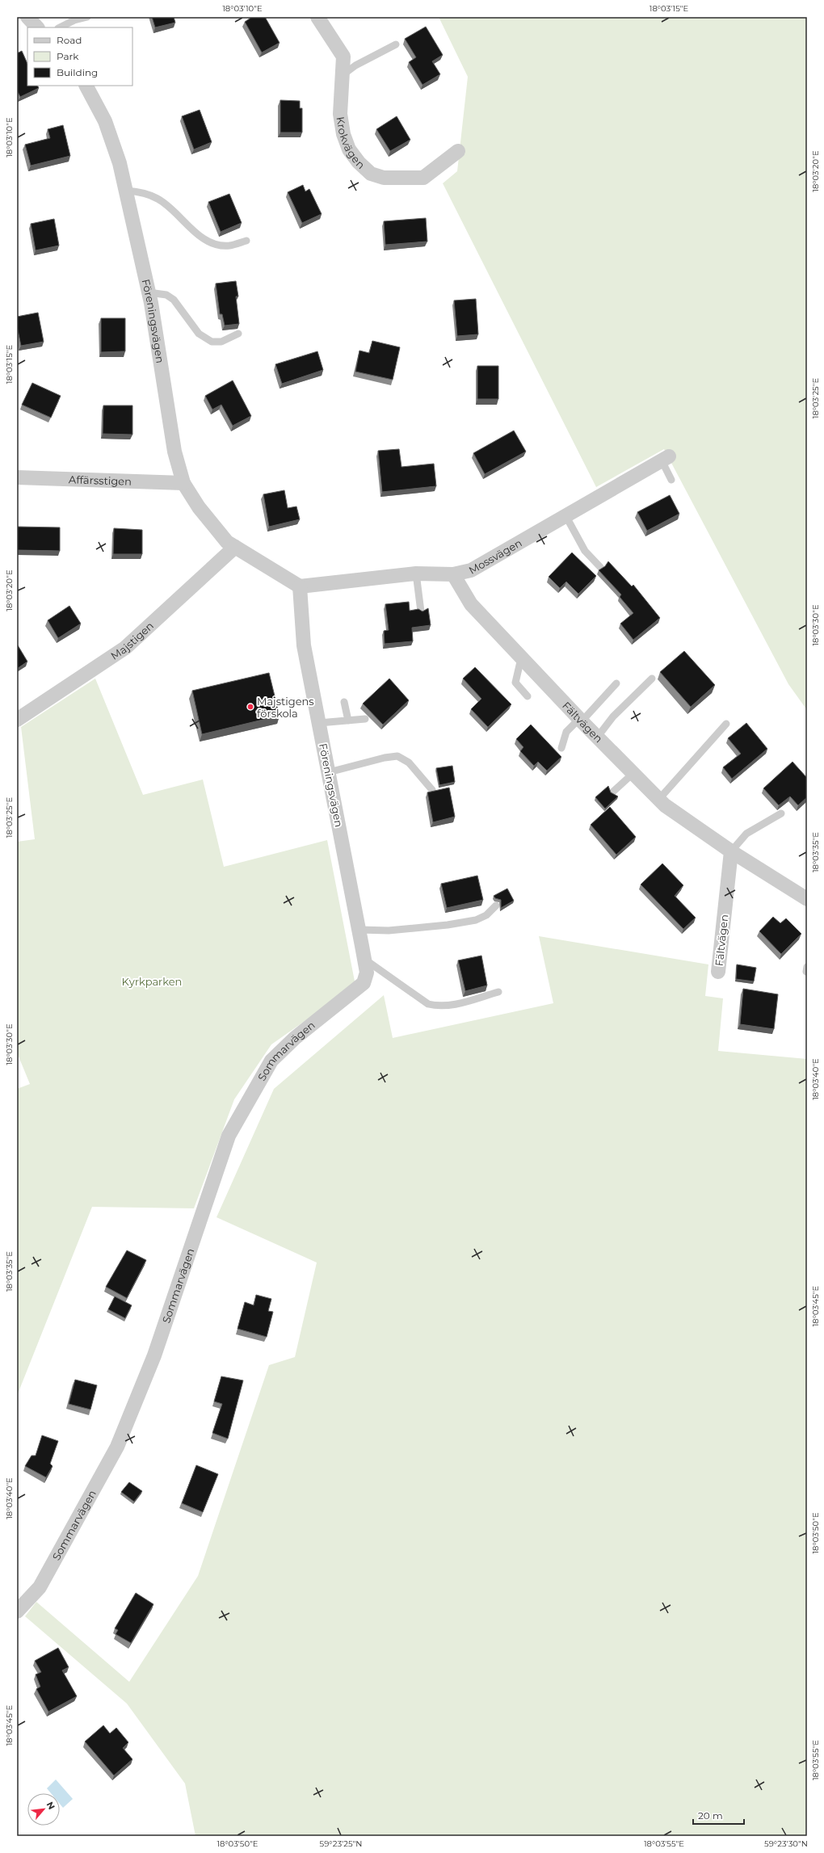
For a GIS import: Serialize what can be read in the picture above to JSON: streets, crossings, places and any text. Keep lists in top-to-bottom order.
{
  "streets": {
    "street": [
      "Krokvägen",
      "Föreningsvägen",
      "Affärsstigen",
      "Mossvägen",
      "Majstigen",
      "Fältvägen",
      "Sommarvägen"
    ]
  },
  "crossings": [
    ["Föreningsvägen", "Affärsstigen"],
    ["Föreningsvägen", "Mossvägen"],
    ["Föreningsvägen", "Majstigen"],
    ["Föreningsvägen", "Sommarvägen"],
    ["Mossvägen", "Fältvägen"]
  ],
  "parks": ["Kyrkparken"],
  "places": ["Majstigens förskola"],
  "legend": ["Road", "Park", "Building"],
  "scale_bar": "20 m",
  "north": "top right",
  "coordinates": [
    "18°03'10\"E",
    "18°03'15\"E",
    "18°03'20\"E",
    "18°03'25\"E",
    "18°03'30\"E",
    "18°03'35\"E",
    "18°03'40\"E",
    "18°03'45\"E",
    "18°03'50\"E",
    "18°03'55\"E",
    "59°23'25\"N",
    "59°23'30\"N"
  ]
}
